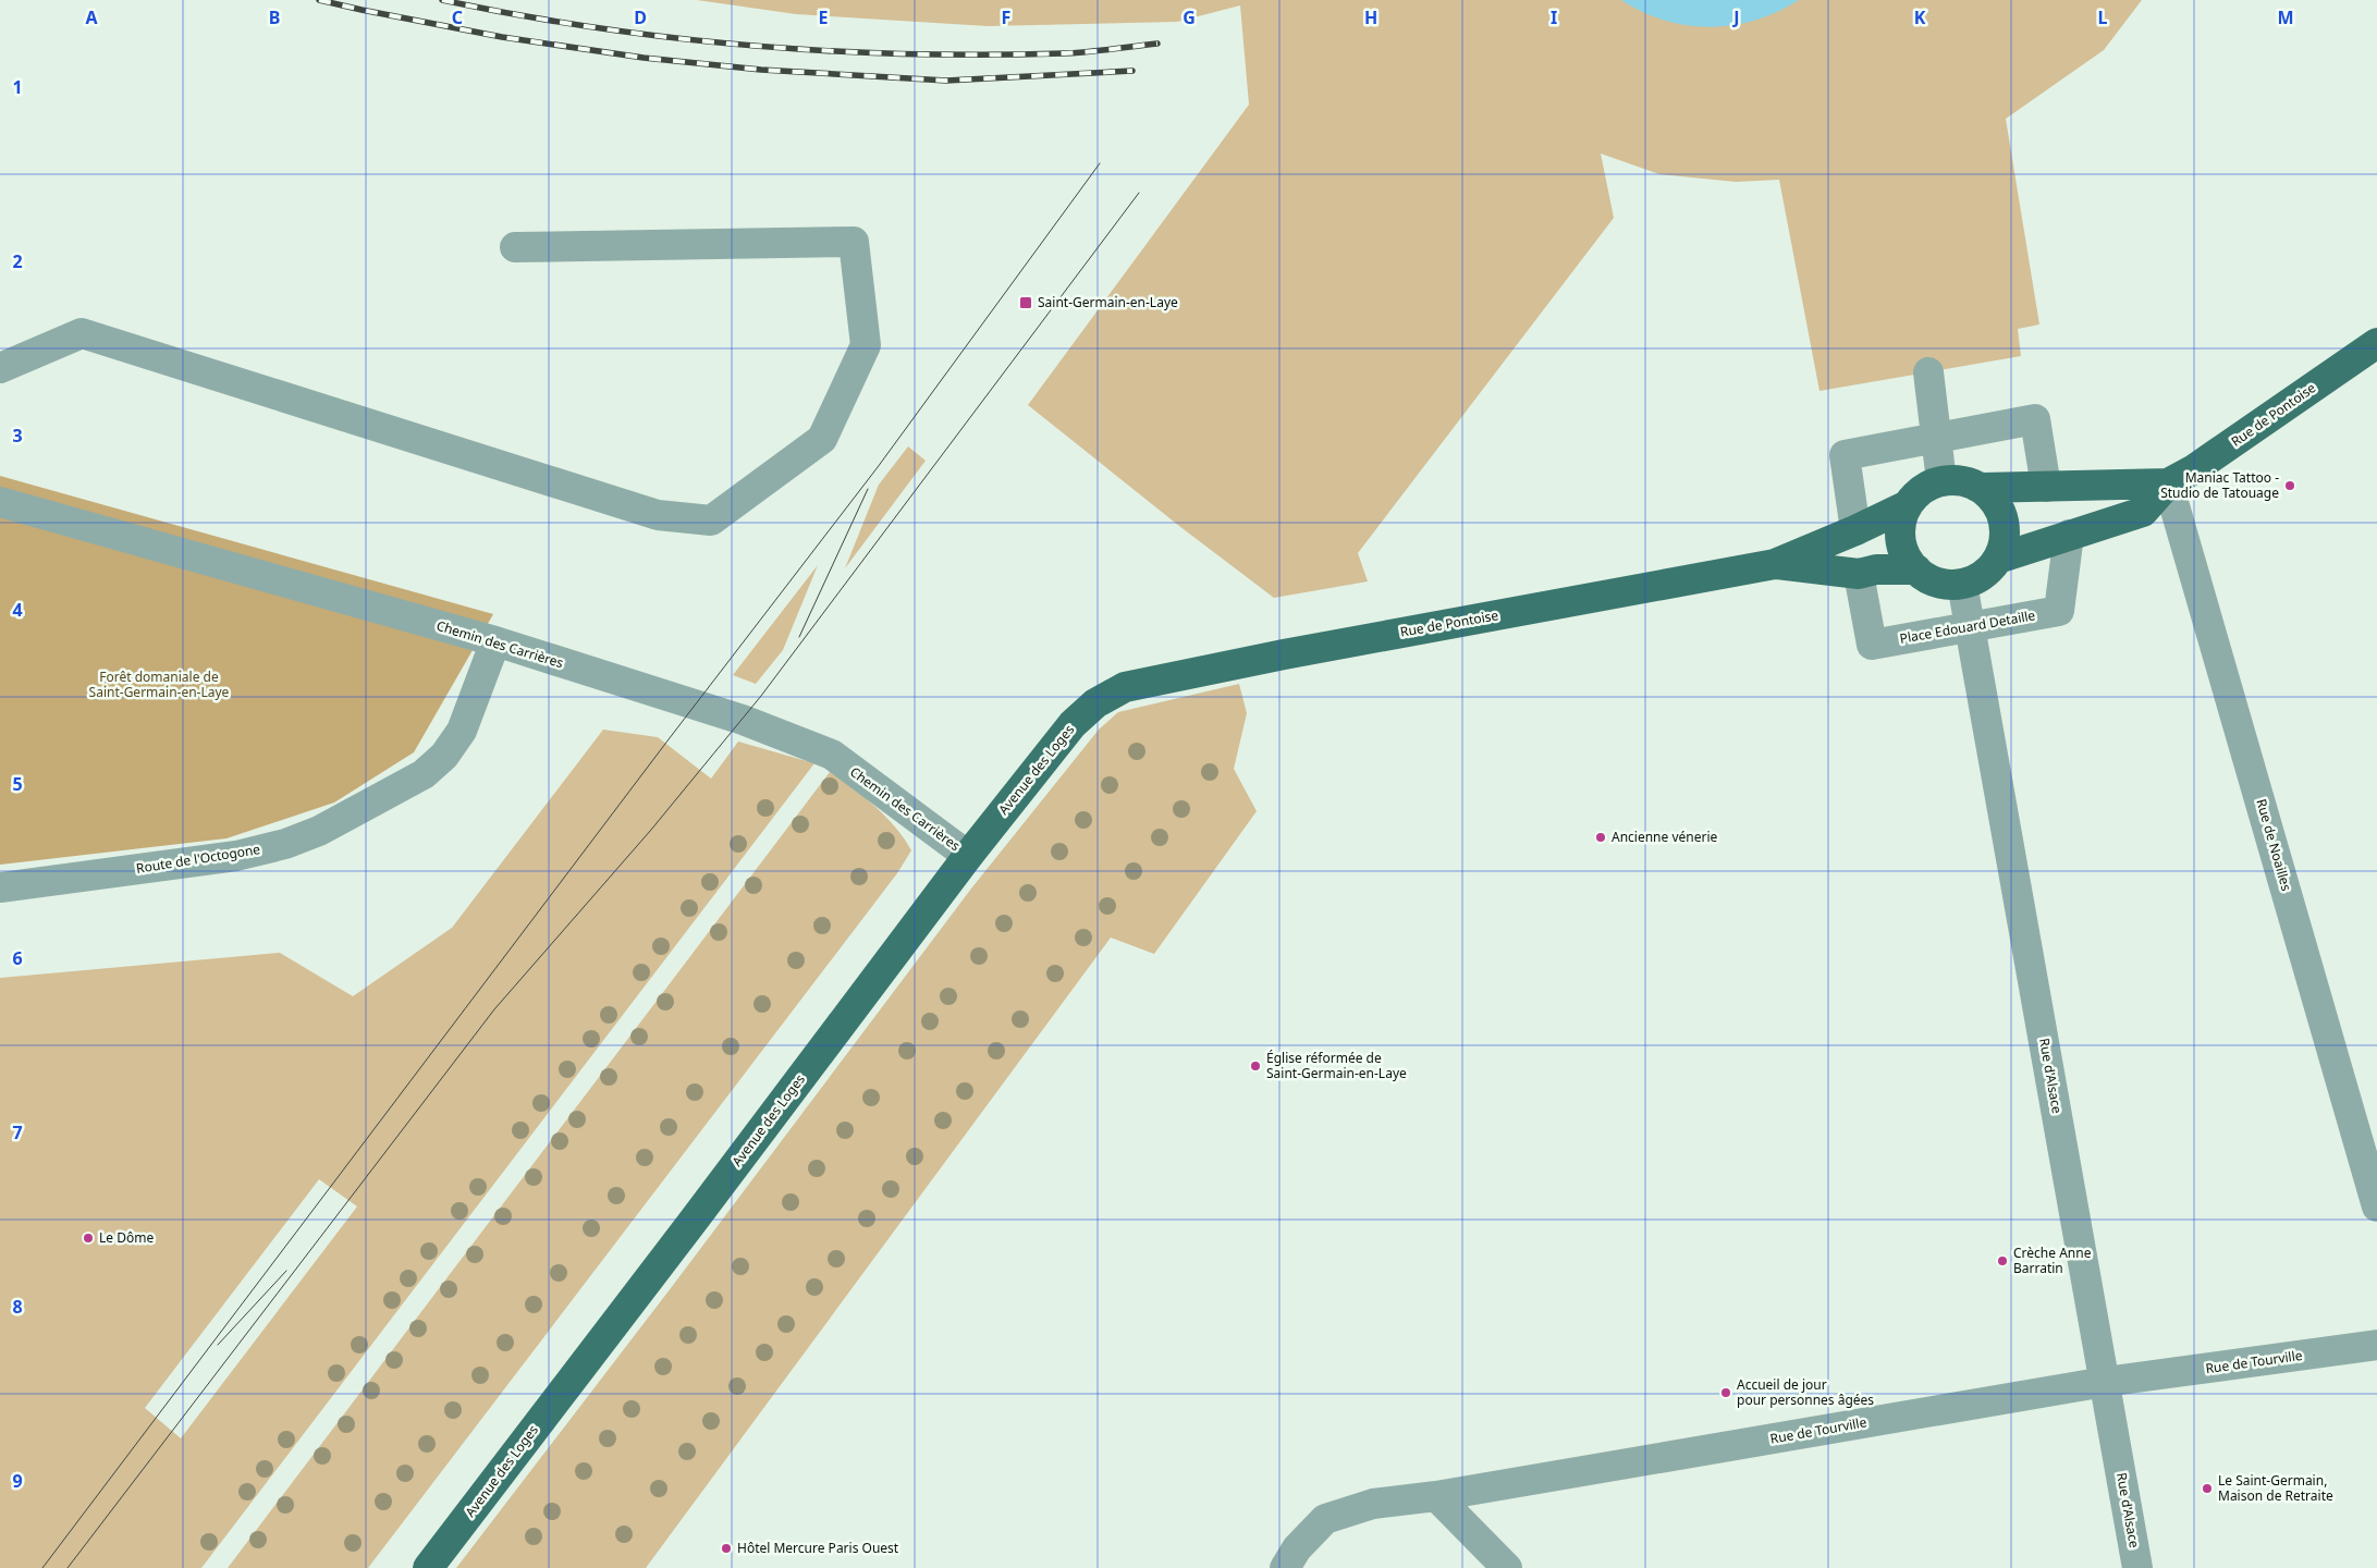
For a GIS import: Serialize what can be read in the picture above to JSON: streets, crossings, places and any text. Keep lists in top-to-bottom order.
{
  "streets": {
    "main road": ["Rue de Pontoise", "Avenue des Loges"],
    "street": [
      "Place Edouard Detaille",
      "Chemin des Carrières",
      "Rue de Noailles",
      "Route de l'Octogone",
      "Rue d'Alsace",
      "Rue de Tourville"
    ]
  },
  "crossings": [
    ["Rue de Pontoise", "Place Edouard Detaille"],
    ["Rue de Pontoise", "Avenue des Loges"],
    ["Rue de Pontoise", "Rue de Noailles"],
    ["Rue de Pontoise", "Rue d'Alsace"],
    ["Place Edouard Detaille", "Rue d'Alsace"],
    ["Chemin des Carrières", "Avenue des Loges"],
    ["Chemin des Carrières", "Route de l'Octogone"],
    ["Rue d'Alsace", "Rue de Tourville"]
  ],
  "parks": ["Forêt domaniale de Saint-Germain-en-Laye"],
  "places": {
    "transit": ["Saint-Germain-en-Laye"],
    "other": [
      "Maniac Tattoo - Studio de Tatouage",
      "Ancienne vénerie",
      "Église réformée de Saint-Germain-en-Laye",
      "Le Dôme",
      "Crèche Anne Barratin",
      "Accueil de jour pour personnes âgées",
      "Le Saint-Germain, Maison de Retraite",
      "Hôtel Mercure Paris Ouest"
    ]
  },
  "grid": {
    "columns": [
      "A",
      "B",
      "C",
      "D",
      "E",
      "F",
      "G",
      "H",
      "I",
      "J",
      "K",
      "L",
      "M"
    ],
    "rows": [
      "1",
      "2",
      "3",
      "4",
      "5",
      "6",
      "7",
      "8",
      "9"
    ]
  }
}
